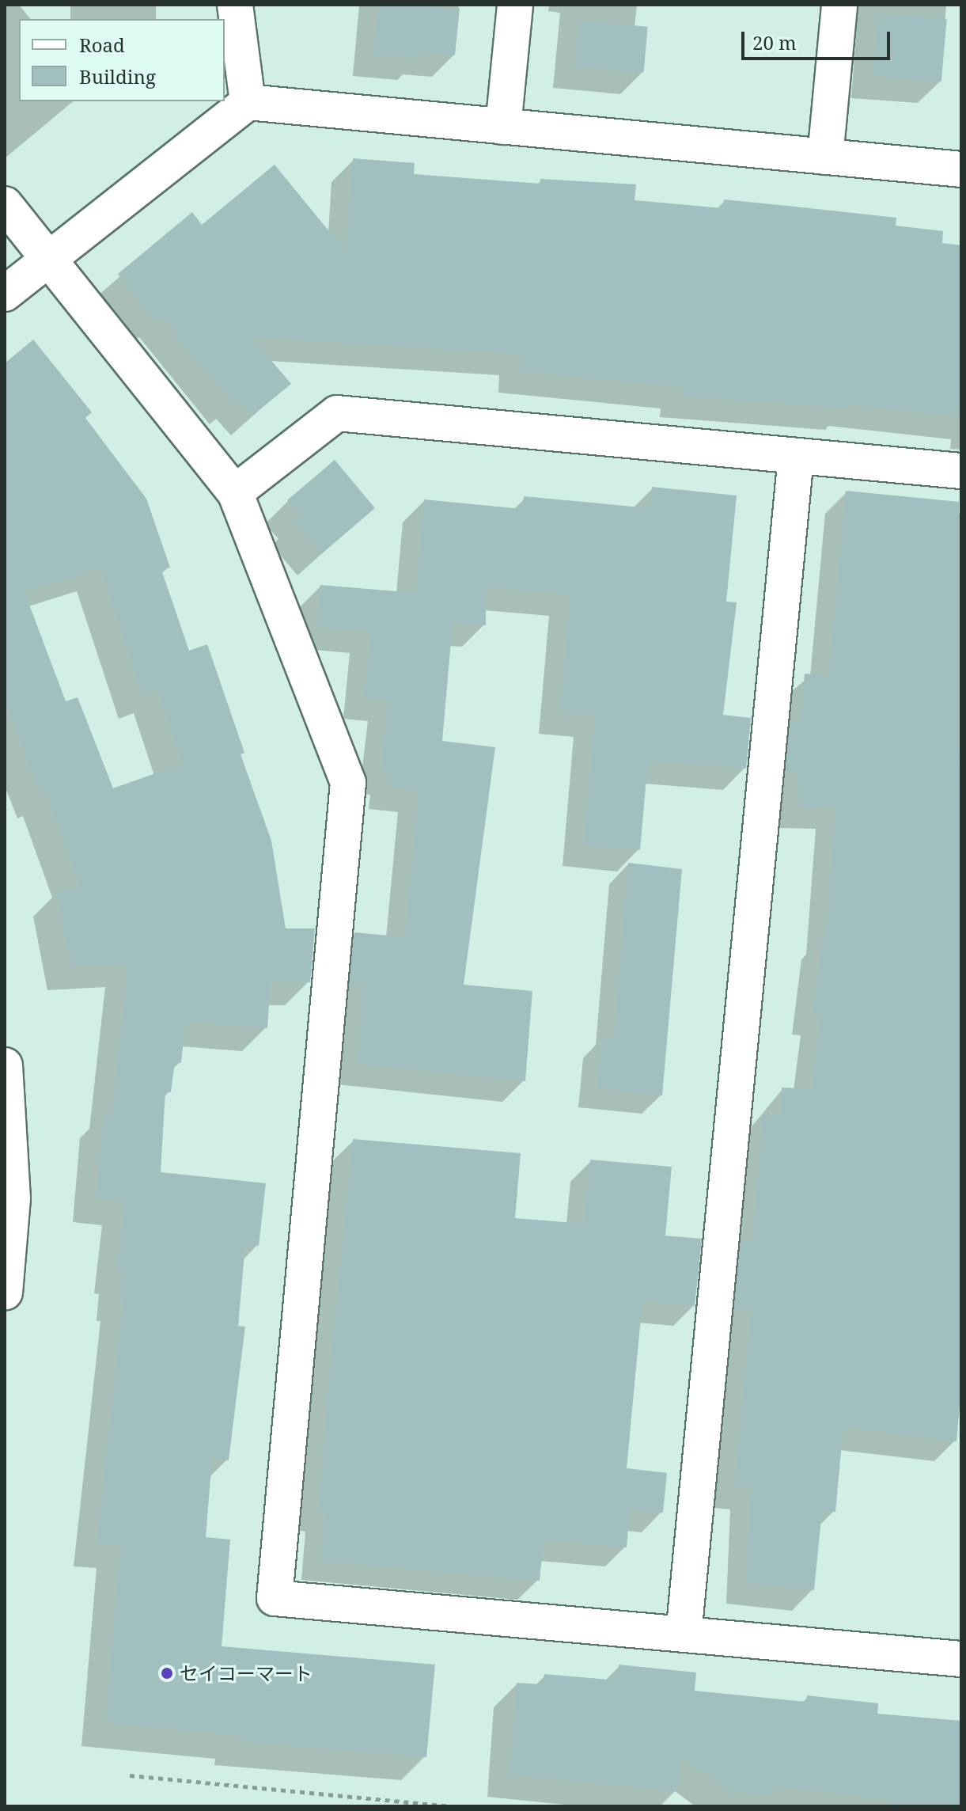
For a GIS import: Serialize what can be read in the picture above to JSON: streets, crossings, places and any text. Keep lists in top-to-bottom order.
{
  "places": ["セイコーマート"],
  "legend": ["Road", "Building"],
  "scale_bar": "20 m"
}
